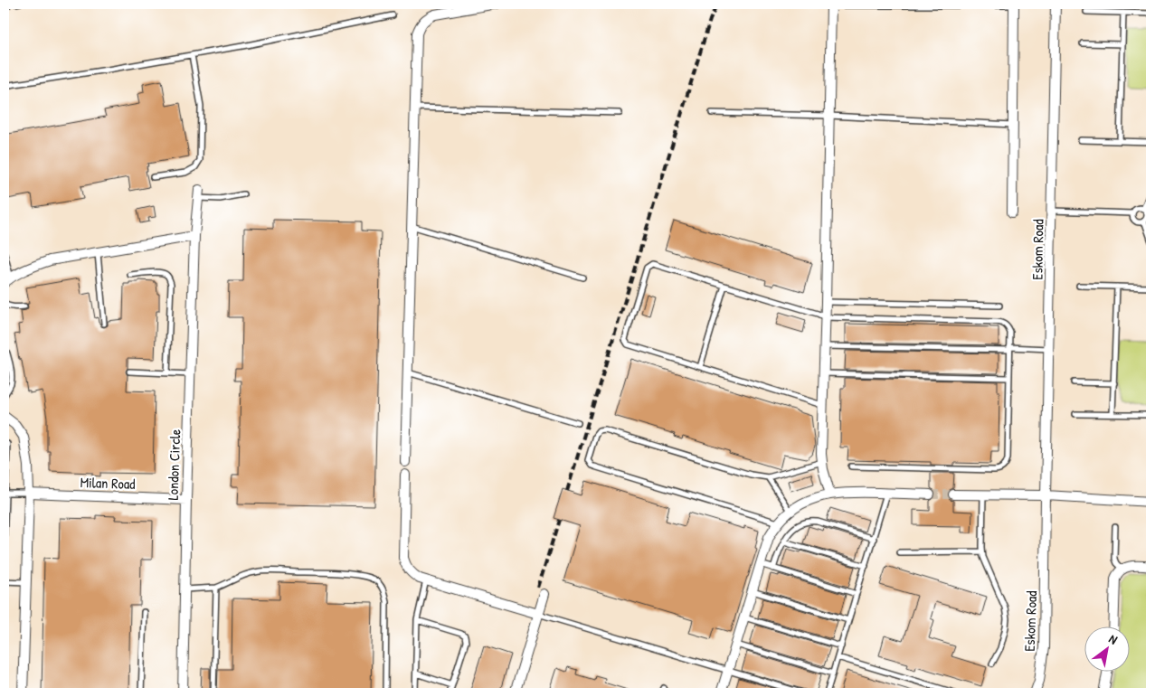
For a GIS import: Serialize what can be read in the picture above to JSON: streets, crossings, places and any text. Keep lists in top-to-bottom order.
{
  "streets": {
    "street": ["Eskom Road", "London Circle", "Milan Road"]
  },
  "crossings": [
    ["London Circle", "Milan Road"]
  ],
  "north": "top right"
}
